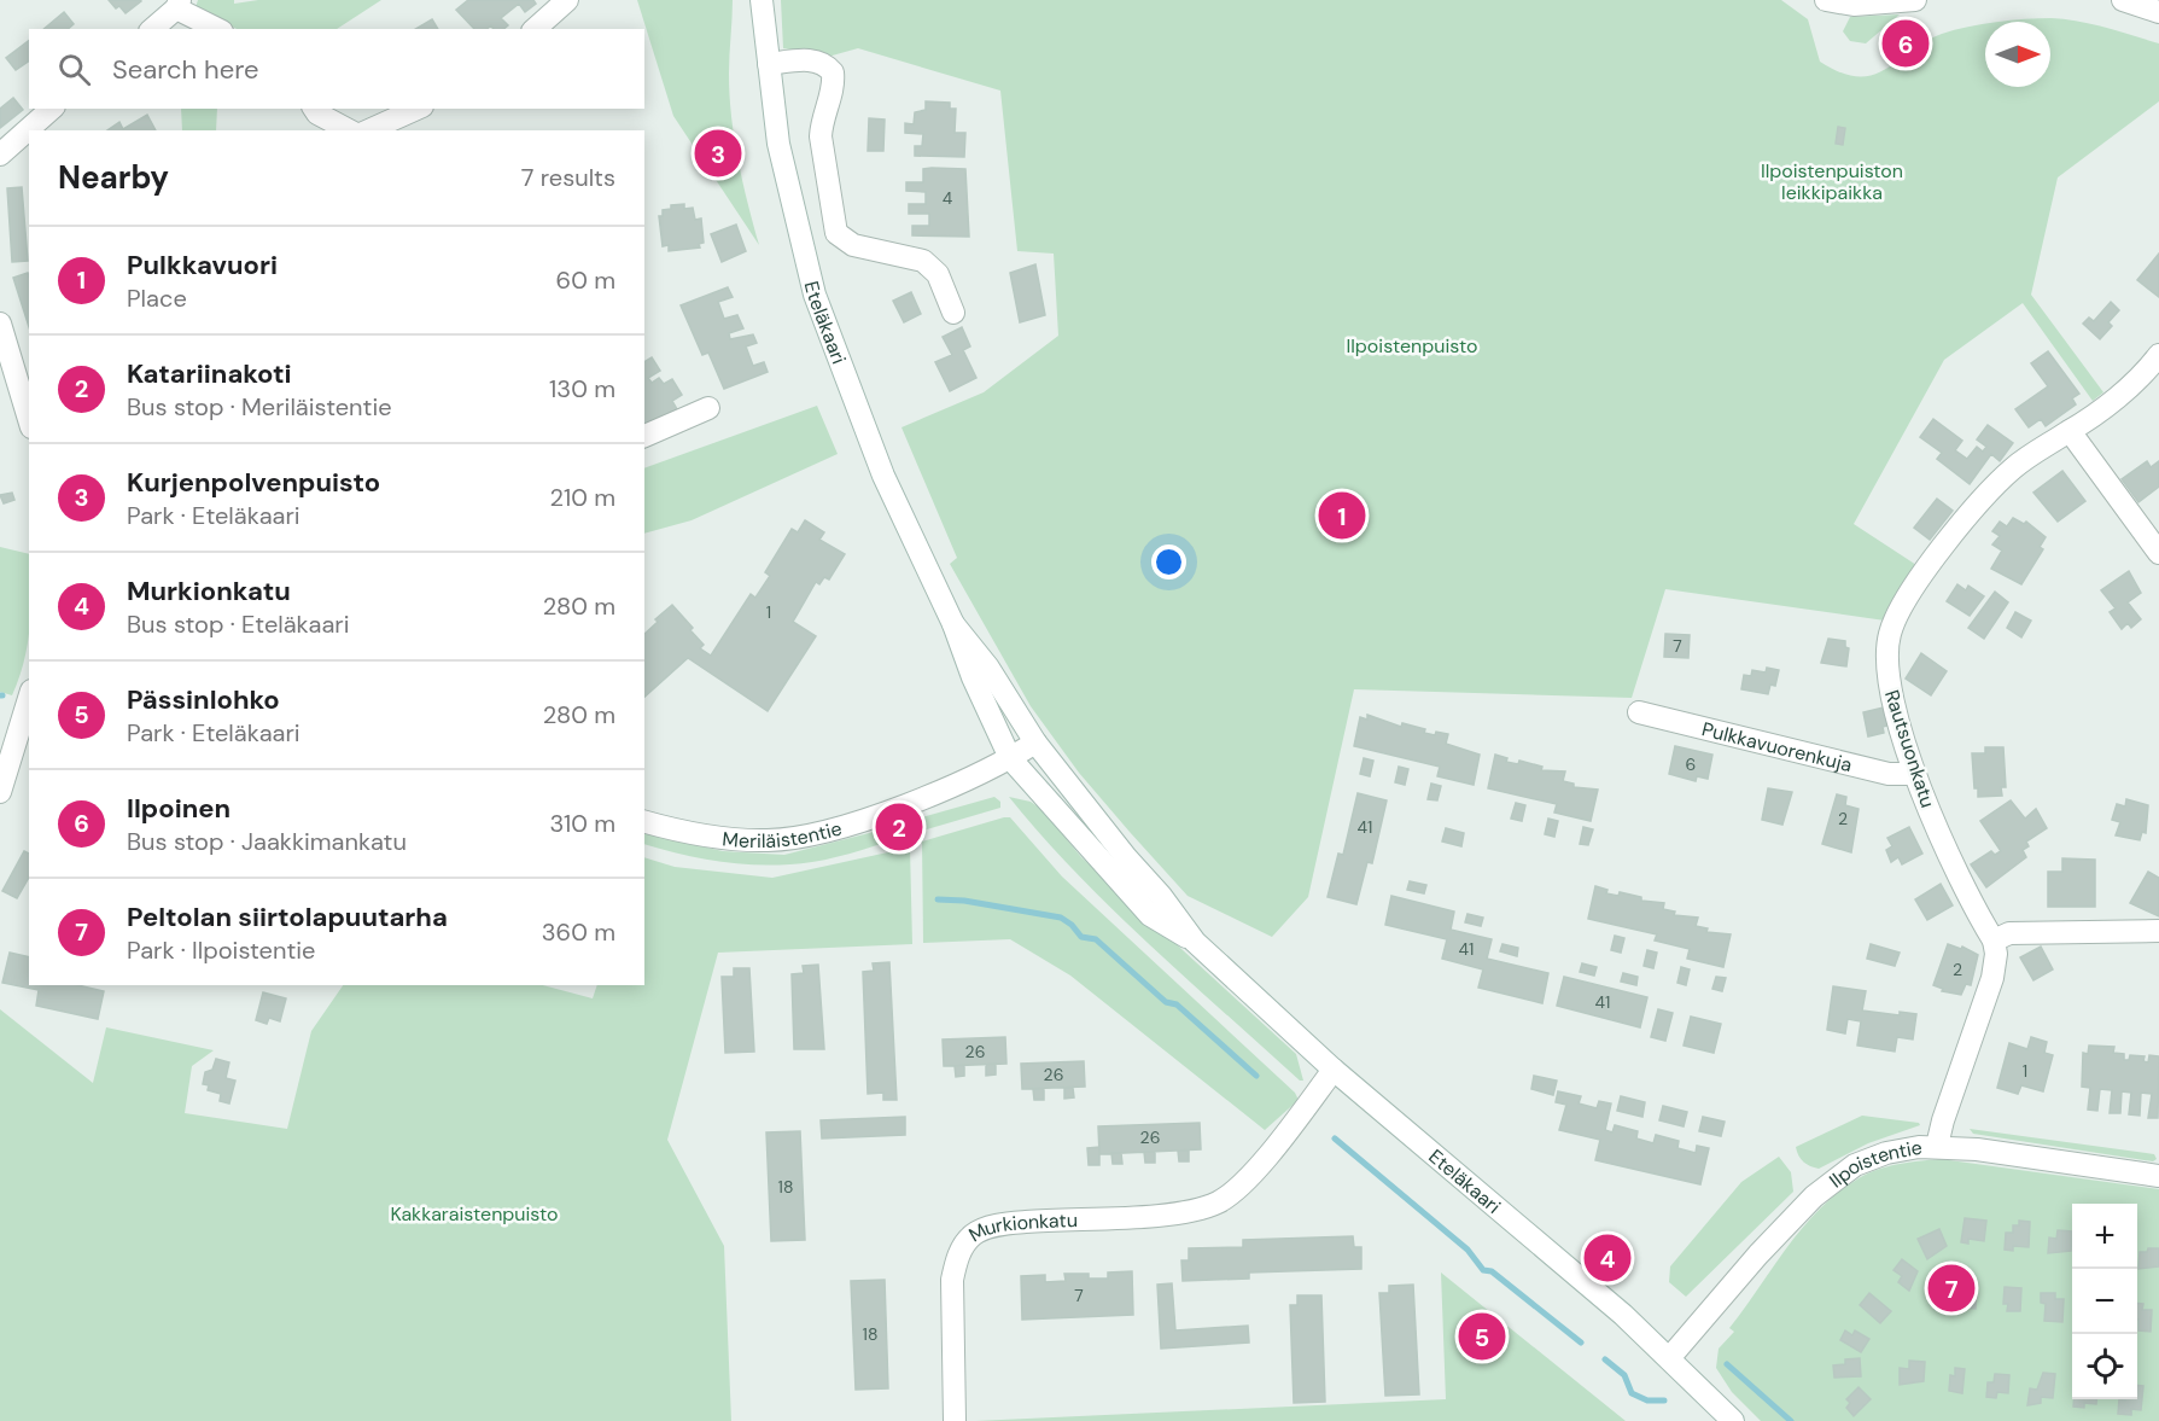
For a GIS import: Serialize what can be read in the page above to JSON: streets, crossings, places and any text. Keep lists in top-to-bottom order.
{
  "streets": {
    "street": [
      "Eteläkaari",
      "Pulkkavuorenkuja",
      "Rautsuonkatu",
      "Meriläistentie",
      "Ilpoistentie",
      "Murkionkatu"
    ]
  },
  "crossings": [
    ["Eteläkaari", "Meriläistentie"],
    ["Eteläkaari", "Ilpoistentie"],
    ["Eteläkaari", "Murkionkatu"],
    ["Pulkkavuorenkuja", "Rautsuonkatu"],
    ["Rautsuonkatu", "Ilpoistentie"]
  ],
  "parks": ["Ilpoistenpuiston leikkipaikka", "Ilpoistenpuisto", "Kakkaraistenpuisto"],
  "house_numbers": [
    "4",
    "1",
    "7",
    "6",
    "2",
    "41",
    "41",
    "2",
    "41",
    "26",
    "1",
    "26",
    "26",
    "18",
    "7",
    "18"
  ],
  "north": "right",
  "page": {
    "pins": [
      "6",
      "3",
      "1",
      "2",
      "4",
      "7",
      "5"
    ],
    "search": "Search here",
    "heading": ["Nearby", "7 results"],
    "list": [
      {
        "mark": "1",
        "name": "Pulkkavuori",
        "note": "Place",
        "value": "60 m"
      },
      {
        "mark": "2",
        "name": "Katariinakoti",
        "note": "Bus stop · Meriläistentie",
        "value": "130 m"
      },
      {
        "mark": "3",
        "name": "Kurjenpolvenpuisto",
        "note": "Park · Eteläkaari",
        "value": "210 m"
      },
      {
        "mark": "4",
        "name": "Murkionkatu",
        "note": "Bus stop · Eteläkaari",
        "value": "280 m"
      },
      {
        "mark": "5",
        "name": "Pässinlohko",
        "note": "Park · Eteläkaari",
        "value": "280 m"
      },
      {
        "mark": "6",
        "name": "Ilpoinen",
        "note": "Bus stop · Jaakkimankatu",
        "value": "310 m"
      },
      {
        "mark": "7",
        "name": "Peltolan siirtolapuutarha",
        "note": "Park · Ilpoistentie",
        "value": "360 m"
      }
    ],
    "map_buttons": ["+", "−"]
  }
}
